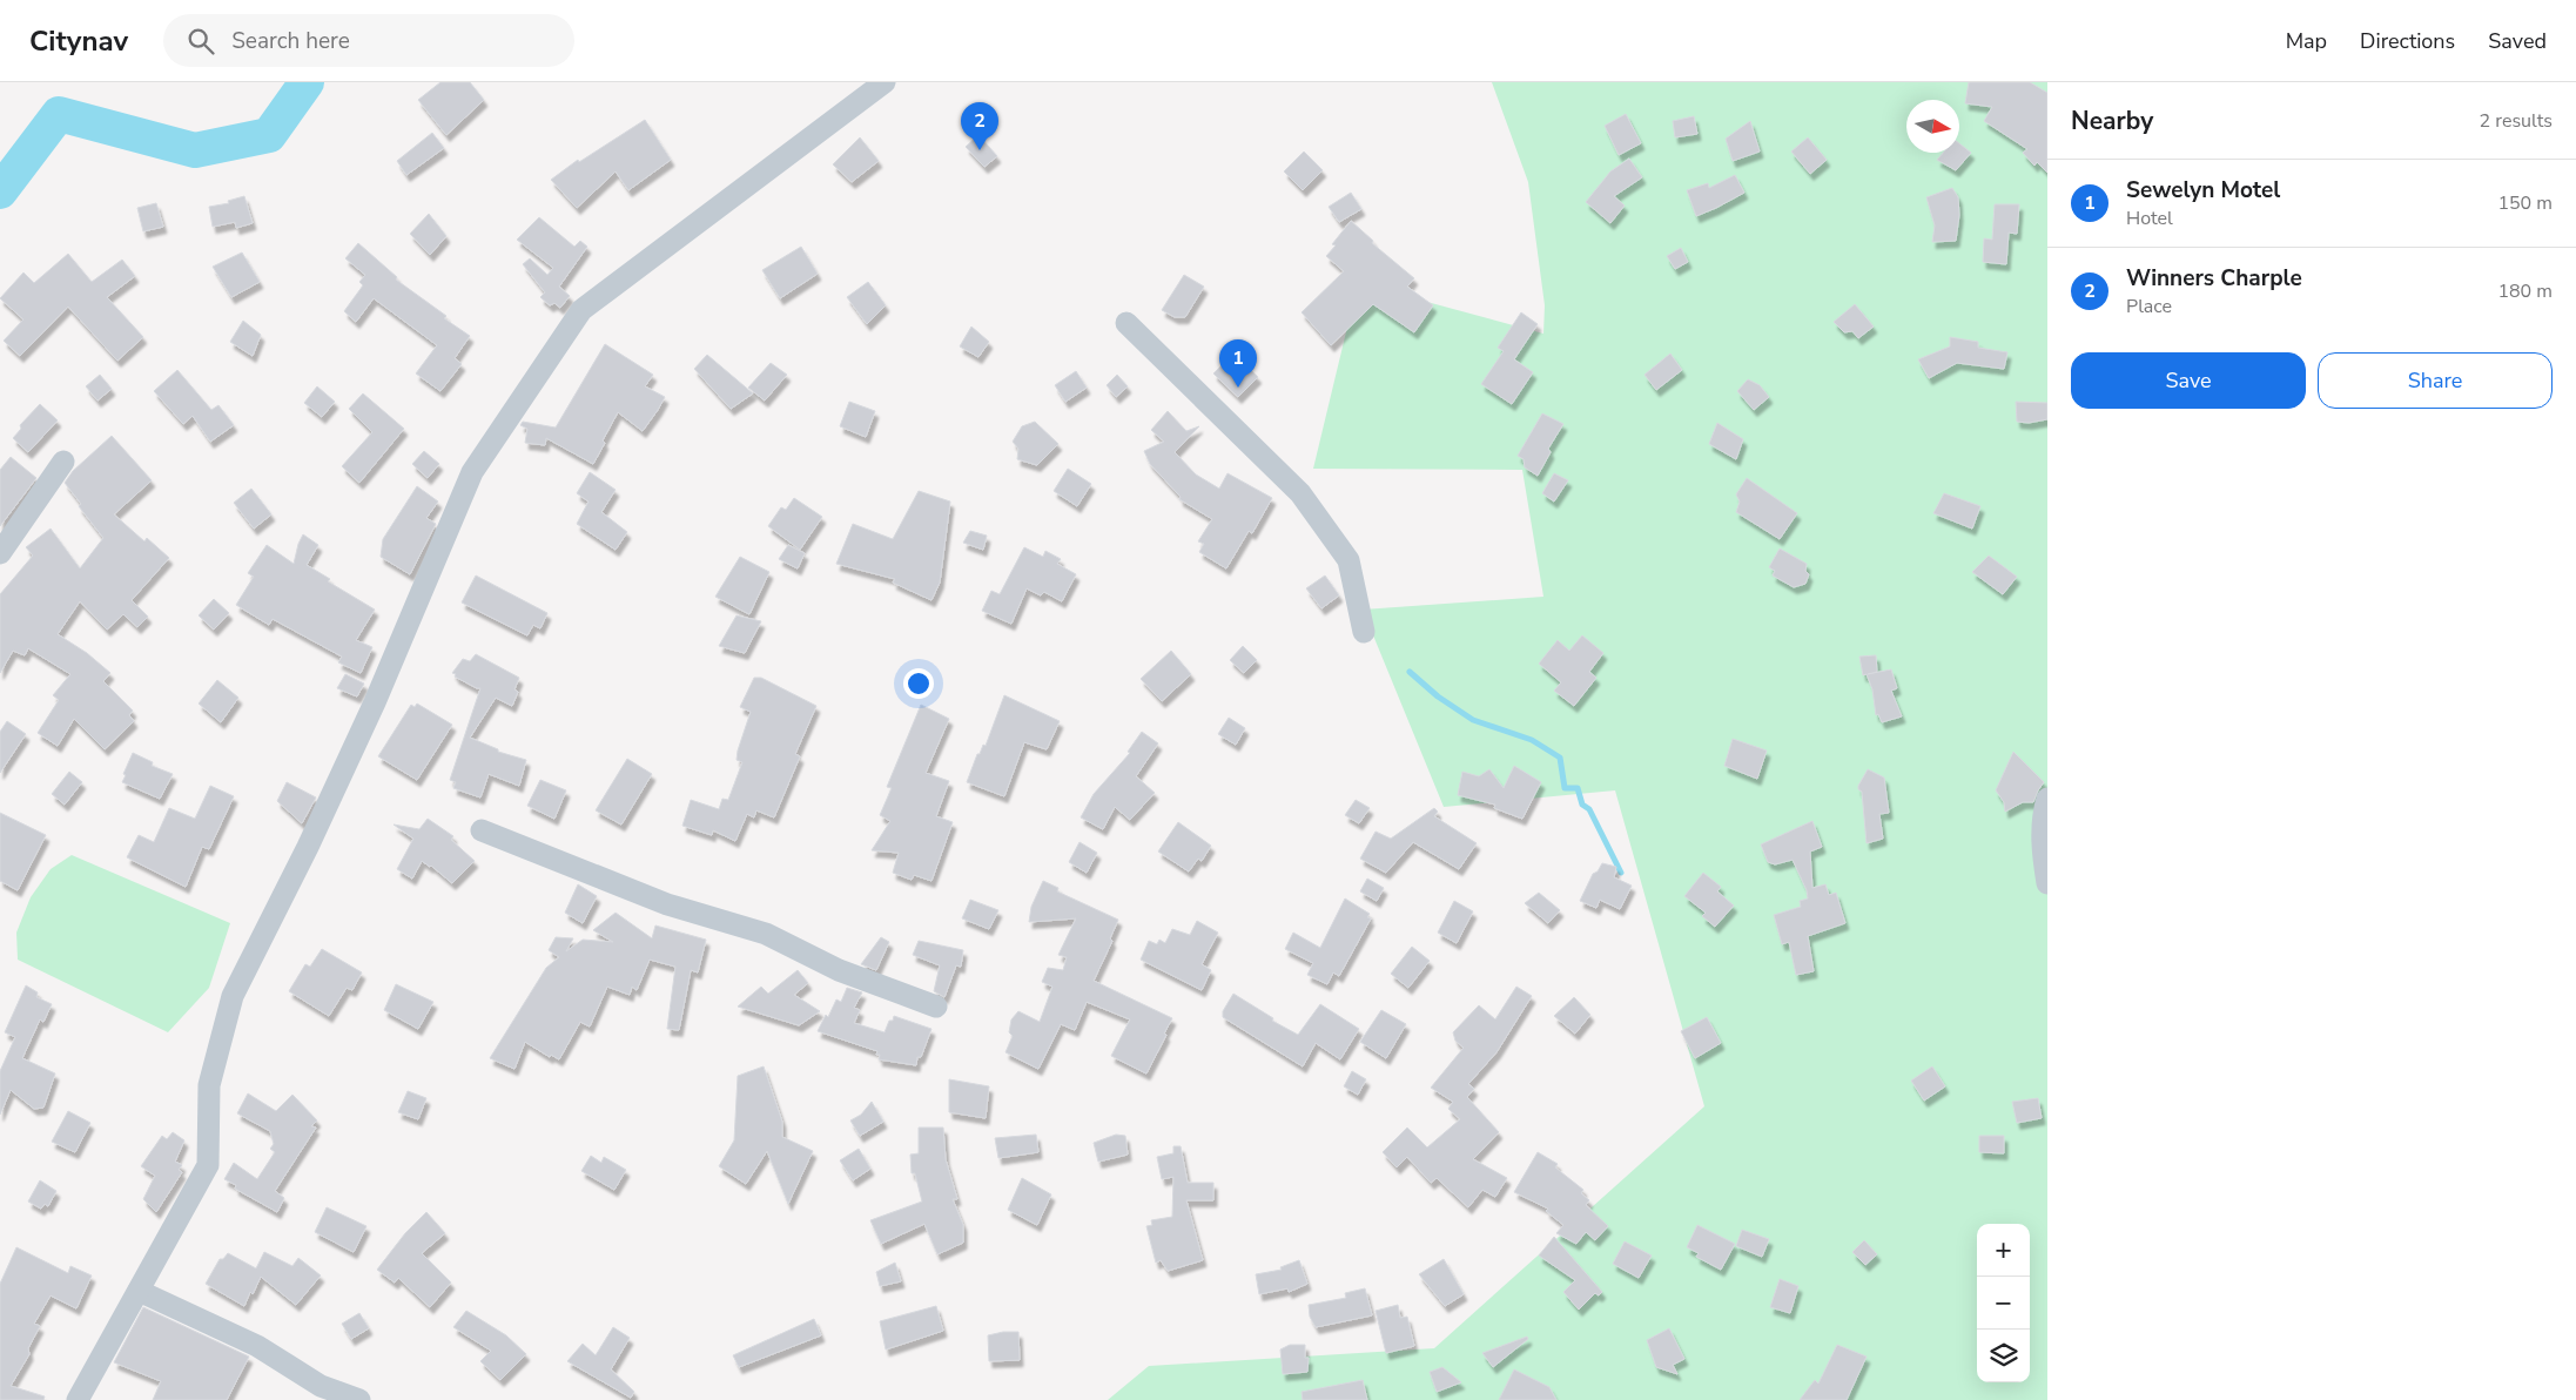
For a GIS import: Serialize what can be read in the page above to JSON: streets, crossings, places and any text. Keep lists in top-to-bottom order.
{
  "north": "right",
  "page": {
    "header": "Citynav",
    "search": "Search here",
    "nav": ["Map", "Directions", "Saved"],
    "heading": ["Nearby", "2 results"],
    "pins": ["2", "1"],
    "list": [
      {
        "mark": "1",
        "name": "Sewelyn Motel",
        "note": "Hotel",
        "value": "150 m"
      },
      {
        "mark": "2",
        "name": "Winners Charple",
        "note": "Place",
        "value": "180 m"
      }
    ],
    "buttons": ["Save", "Share"],
    "map_buttons": ["+", "−"]
  }
}
